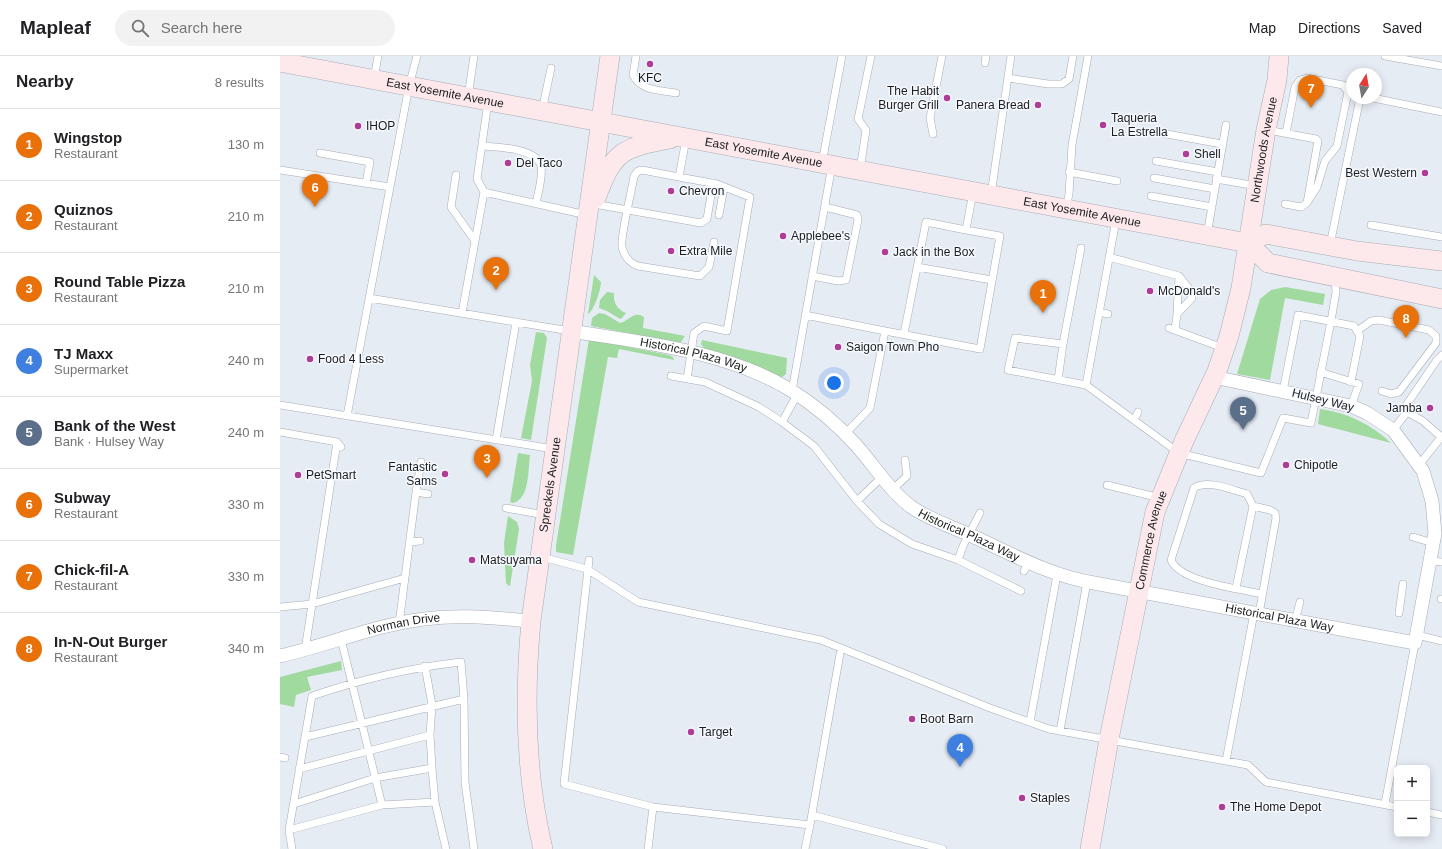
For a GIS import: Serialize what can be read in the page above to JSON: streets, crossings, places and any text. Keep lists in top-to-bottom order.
{
  "streets": {
    "street": [
      "East Yosemite Avenue",
      "Northwoods Avenue",
      "Historical Plaza Way",
      "Hulsey Way",
      "Spreckels Avenue",
      "Commerce Avenue",
      "Norman Drive"
    ]
  },
  "crossings": [
    ["East Yosemite Avenue", "Northwoods Avenue"],
    ["East Yosemite Avenue", "Spreckels Avenue"],
    ["East Yosemite Avenue", "Commerce Avenue"],
    ["Northwoods Avenue", "Commerce Avenue"],
    ["Historical Plaza Way", "Hulsey Way"],
    ["Historical Plaza Way", "Spreckels Avenue"],
    ["Historical Plaza Way", "Commerce Avenue"],
    ["Hulsey Way", "Commerce Avenue"],
    ["Spreckels Avenue", "Norman Drive"]
  ],
  "places": [
    "KFC",
    "The Habit Burger Grill",
    "Panera Bread",
    "Taqueria La Estrella",
    "IHOP",
    "Shell",
    "Del Taco",
    "Best Western",
    "Chevron",
    "Applebee's",
    "Extra Mile",
    "Jack in the Box",
    "McDonald's",
    "Saigon Town Pho",
    "Food 4 Less",
    "Jamba",
    "Chipotle",
    "Fantastic Sams",
    "PetSmart",
    "Matsuyama",
    "Boot Barn",
    "Target",
    "Staples",
    "The Home Depot"
  ],
  "north": "top",
  "page": {
    "header": "Mapleaf",
    "search": "Search here",
    "nav": ["Map", "Directions", "Saved"],
    "heading": ["Nearby", "8 results"],
    "pins": [
      "7",
      "6",
      "2",
      "1",
      "8",
      "5",
      "3",
      "4"
    ],
    "list": [
      {
        "mark": "1",
        "name": "Wingstop",
        "note": "Restaurant",
        "value": "130 m"
      },
      {
        "mark": "2",
        "name": "Quiznos",
        "note": "Restaurant",
        "value": "210 m"
      },
      {
        "mark": "3",
        "name": "Round Table Pizza",
        "note": "Restaurant",
        "value": "210 m"
      },
      {
        "mark": "4",
        "name": "TJ Maxx",
        "note": "Supermarket",
        "value": "240 m"
      },
      {
        "mark": "5",
        "name": "Bank of the West",
        "note": "Bank · Hulsey Way",
        "value": "240 m"
      },
      {
        "mark": "6",
        "name": "Subway",
        "note": "Restaurant",
        "value": "330 m"
      },
      {
        "mark": "7",
        "name": "Chick-fil-A",
        "note": "Restaurant",
        "value": "330 m"
      },
      {
        "mark": "8",
        "name": "In-N-Out Burger",
        "note": "Restaurant",
        "value": "340 m"
      }
    ],
    "map_buttons": ["+", "−"]
  }
}
